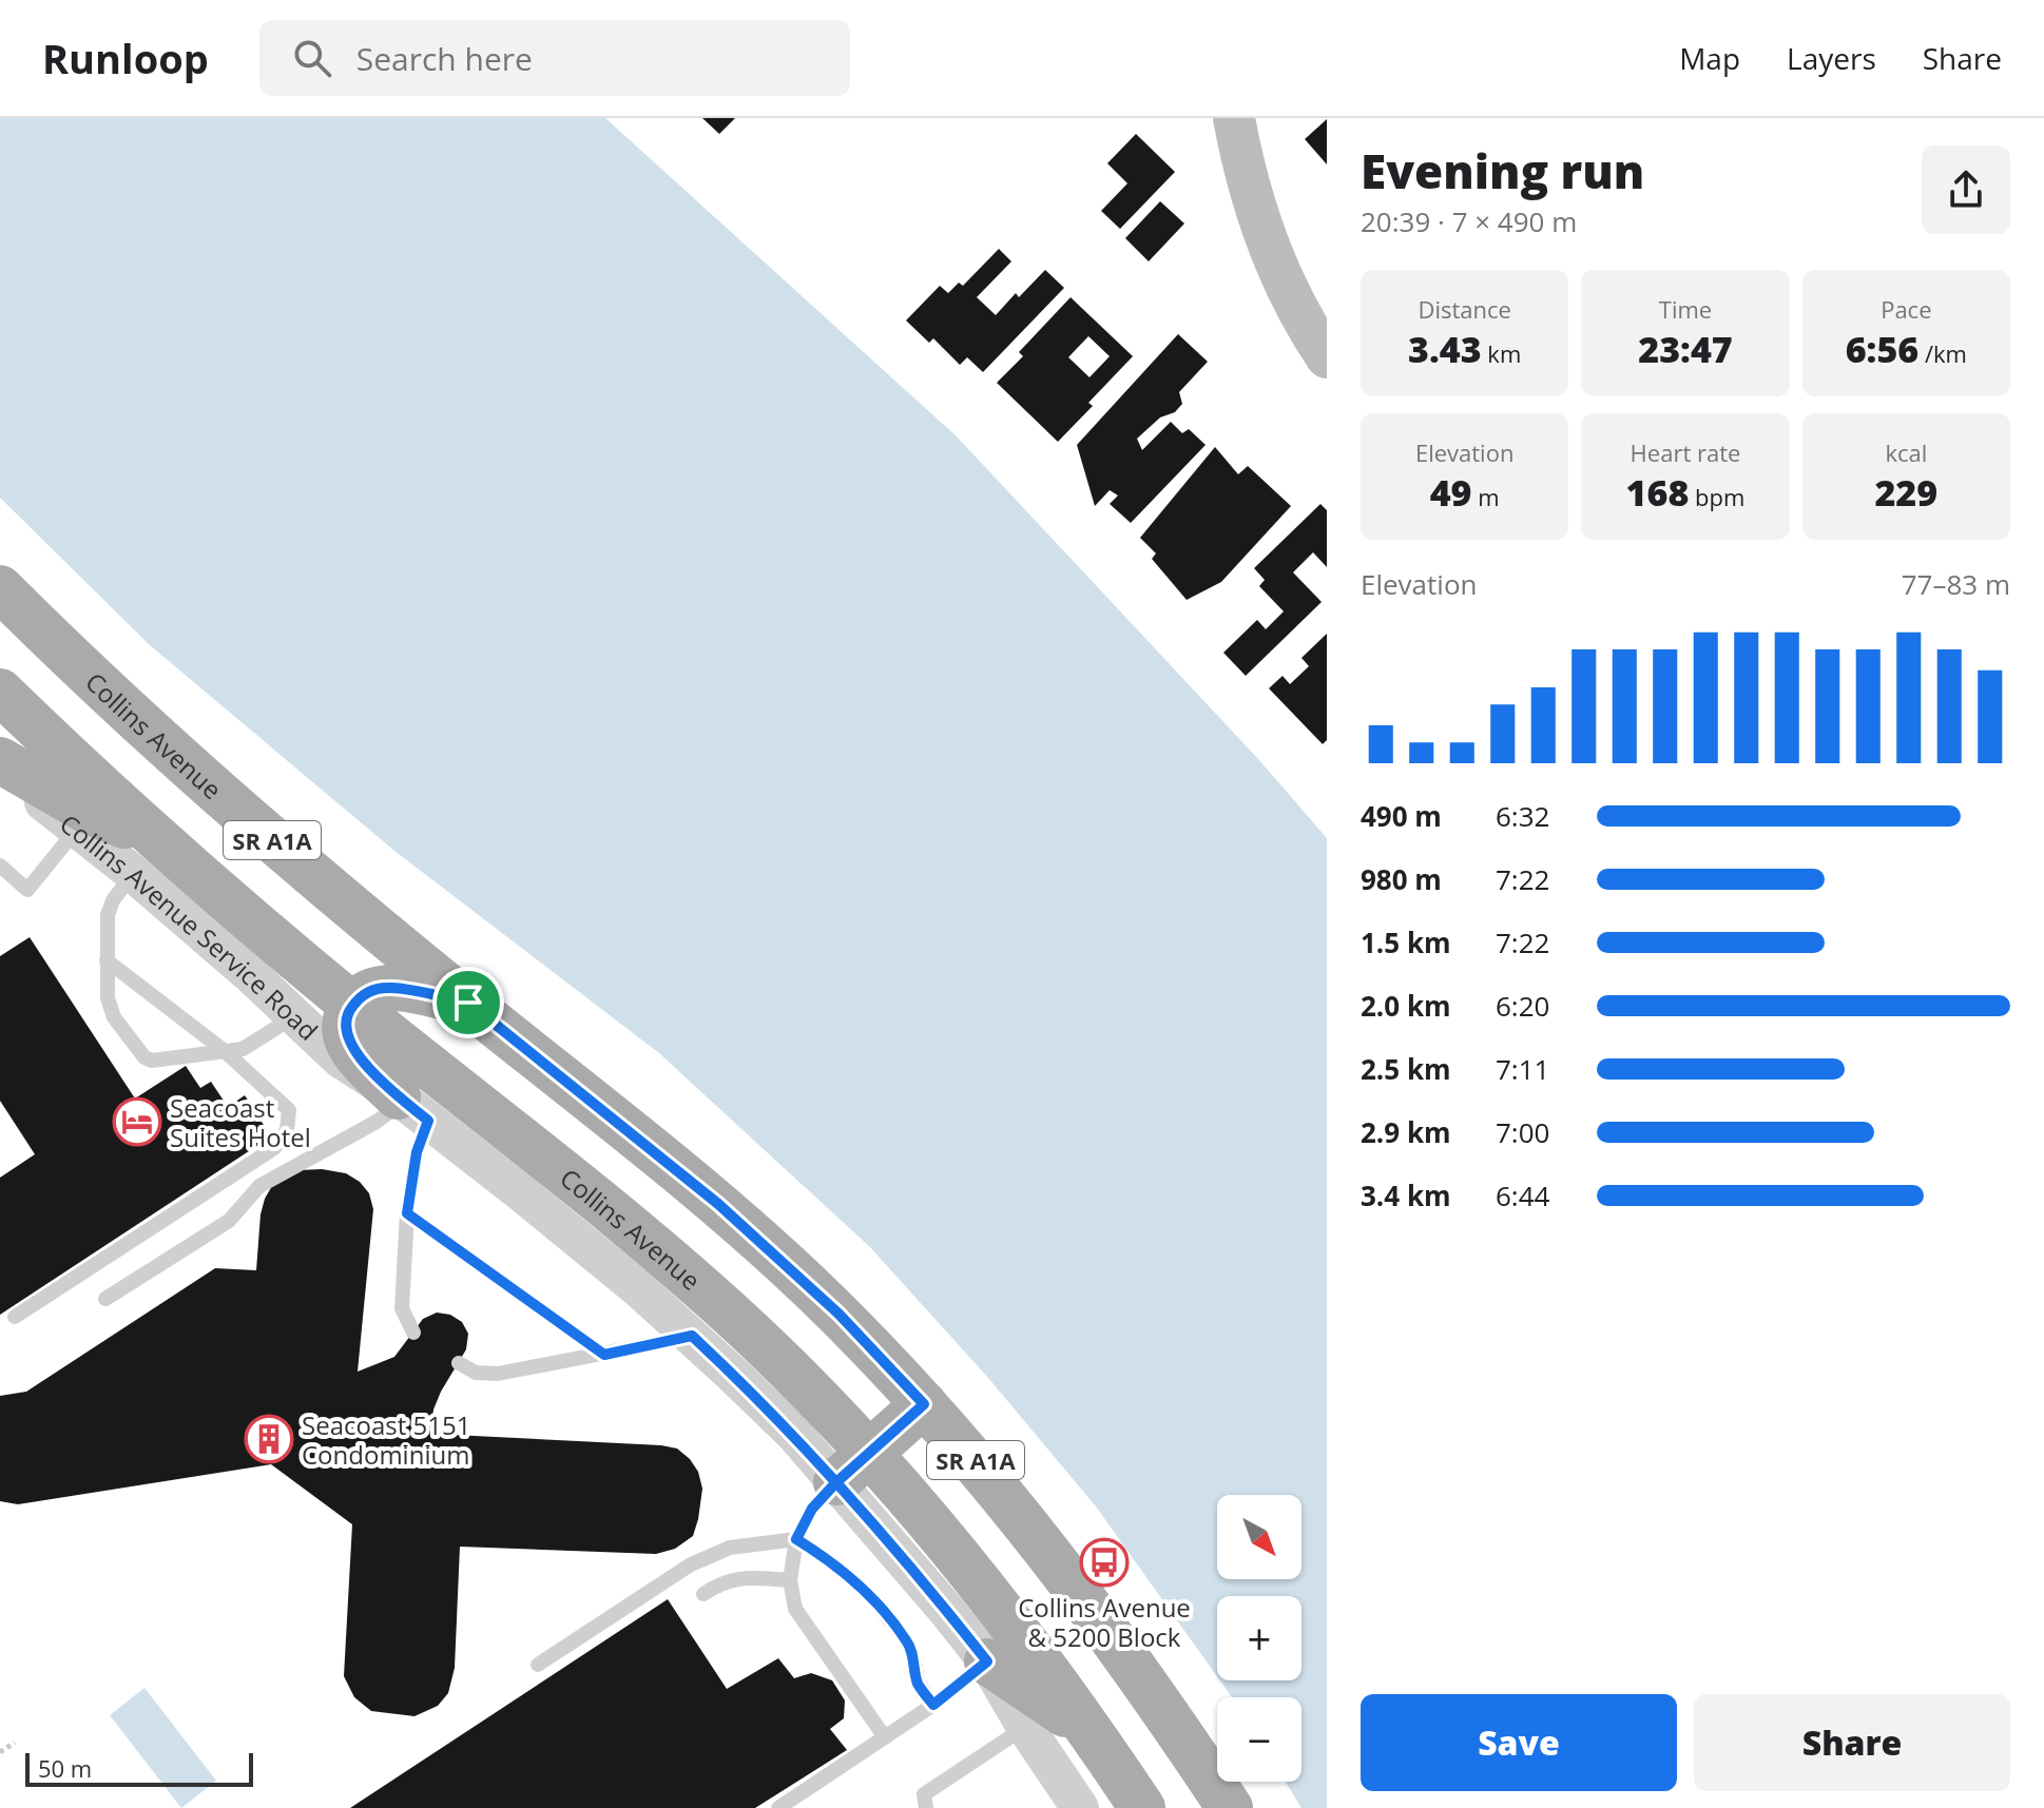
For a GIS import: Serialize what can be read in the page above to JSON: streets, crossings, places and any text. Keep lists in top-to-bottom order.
{
  "streets": {
    "main road": ["Collins Avenue", "SR A1A"],
    "street": ["Collins Avenue Service Road"]
  },
  "crossings": [
    ["Collins Avenue", "Collins Avenue Service Road"]
  ],
  "places": {
    "hotel": ["Seacoast Suites Hotel"],
    "building": ["Seacoast 5151 Condominium"],
    "bus stop": ["Collins Avenue & 5200 Block"]
  },
  "scale_bar": "50 m",
  "north": "bottom right",
  "page": {
    "header": "Runloop",
    "search": "Search here",
    "nav": ["Map", "Layers", "Share"],
    "heading": ["Evening run", "20:39 · 7 × 490 m"],
    "stats": [
      ["Distance", "3.43 km"],
      ["Time", "23:47"],
      ["Pace", "6:56 /km"],
      ["Elevation", "49 m"],
      ["Heart rate", "168 bpm"],
      ["kcal", "229"]
    ],
    "chart": ["Elevation", "77–83 m"],
    "list": [
      {
        "name": "490 m",
        "note": "6:32"
      },
      {
        "name": "980 m",
        "note": "7:22"
      },
      {
        "name": "1.5 km",
        "note": "7:22"
      },
      {
        "name": "2.0 km",
        "note": "6:20"
      },
      {
        "name": "2.5 km",
        "note": "7:11"
      },
      {
        "name": "2.9 km",
        "note": "7:00"
      },
      {
        "name": "3.4 km",
        "note": "6:44"
      }
    ],
    "map_buttons": ["+", "−"],
    "buttons": ["Save", "Share"],
    "scale": "50 m"
  }
}
